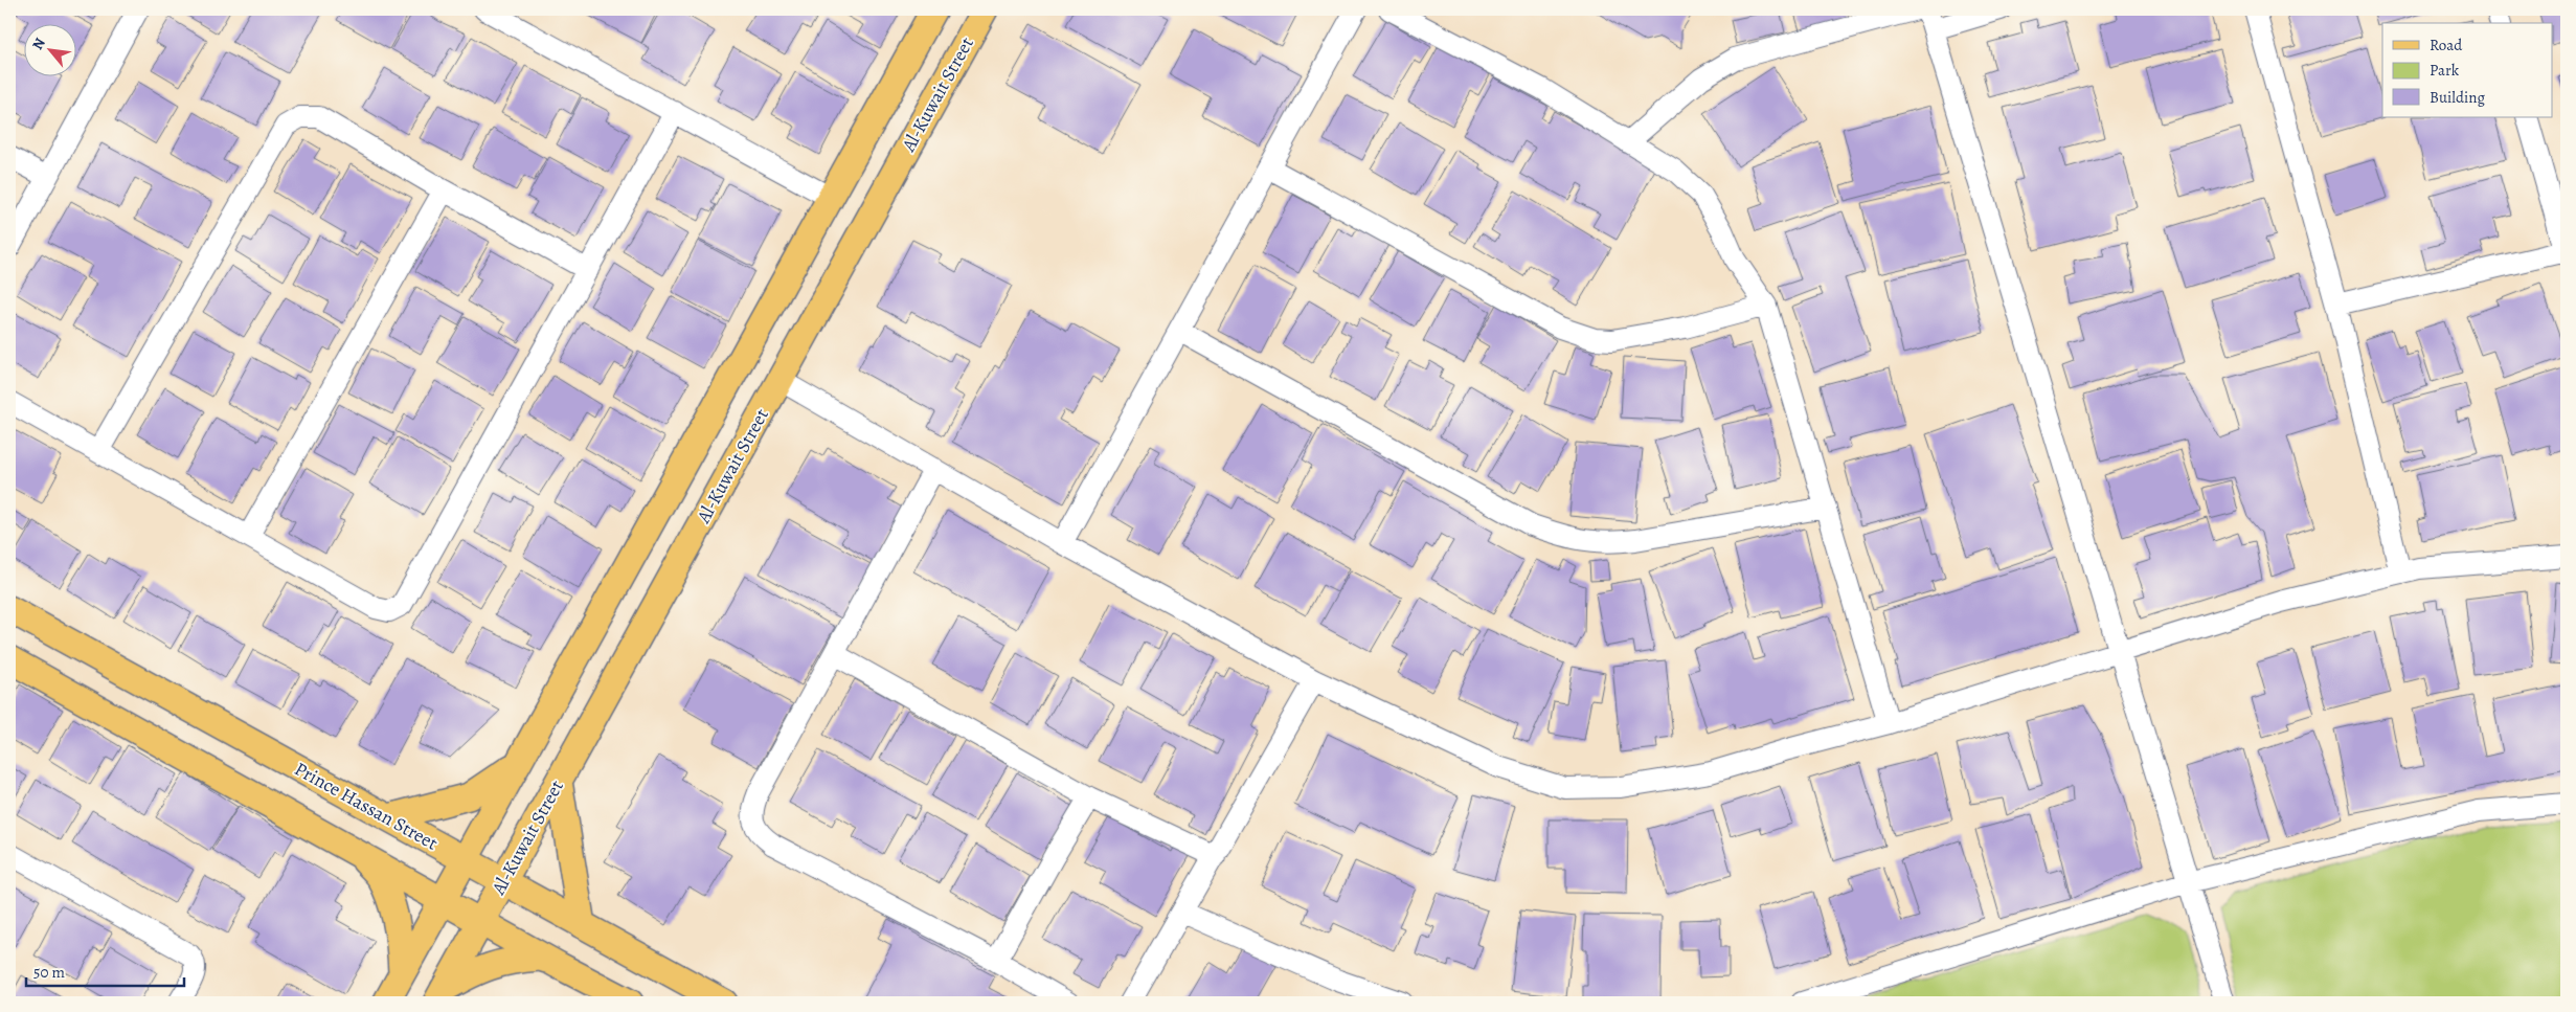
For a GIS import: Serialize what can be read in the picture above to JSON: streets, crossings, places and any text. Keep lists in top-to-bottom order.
{
  "streets": {
    "main road": ["Al-Kuwait Street", "Prince Hassan Street"]
  },
  "crossings": [
    ["Al-Kuwait Street", "Prince Hassan Street"]
  ],
  "legend": ["Road", "Park", "Building"],
  "scale_bar": "50 m",
  "north": "top left"
}
